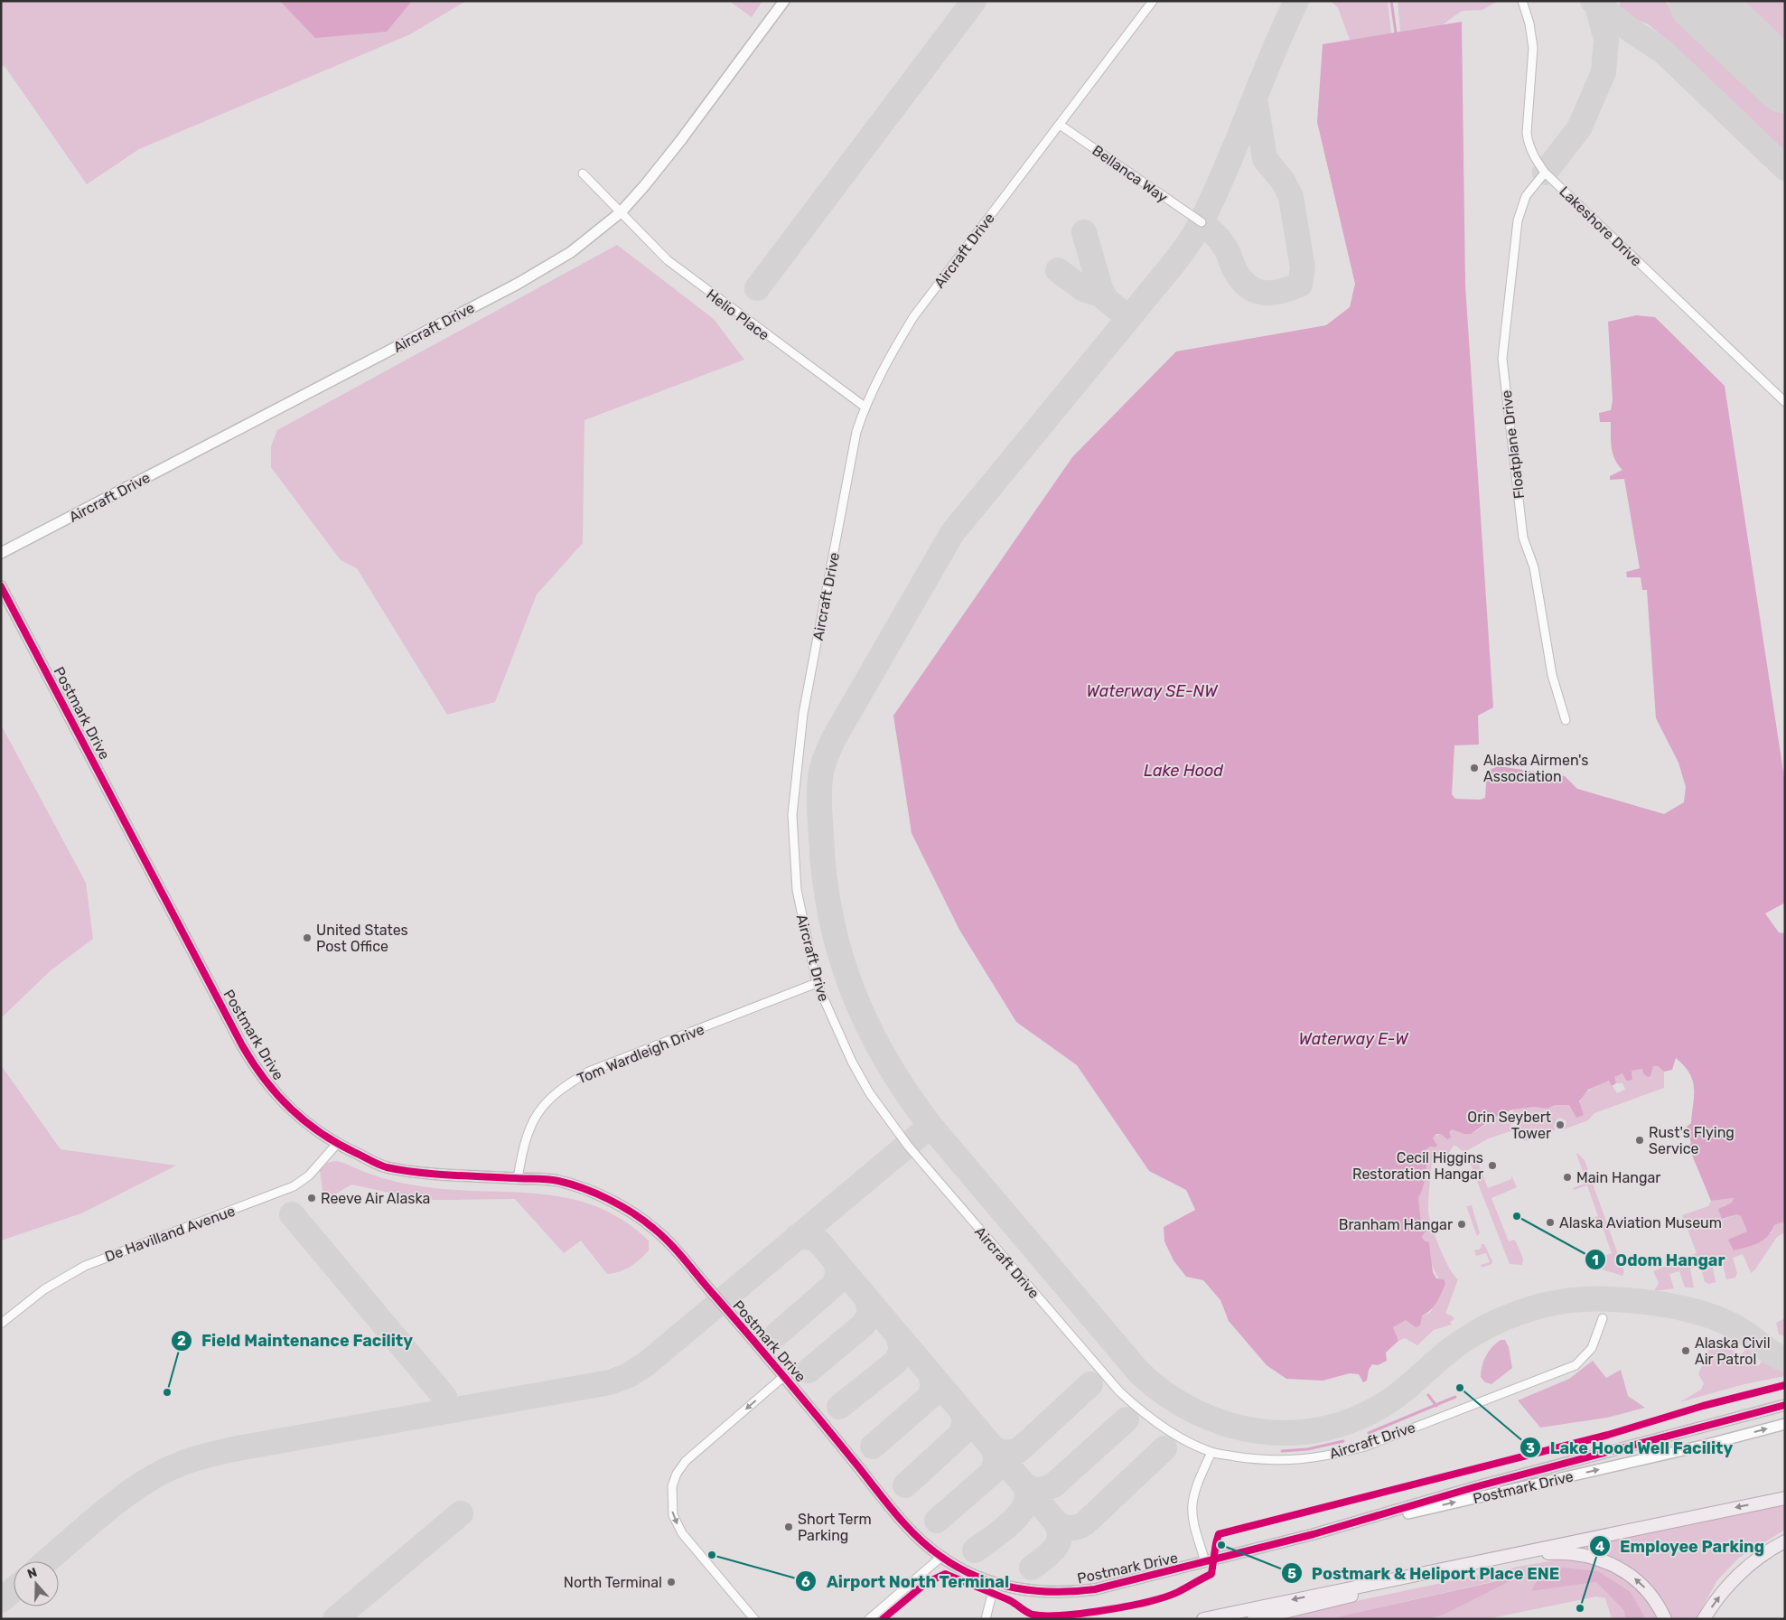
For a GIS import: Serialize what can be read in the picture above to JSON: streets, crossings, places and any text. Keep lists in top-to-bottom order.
{
  "streets": {
    "street": [
      "Bellanca Way",
      "Lakeshore Drive",
      "Aircraft Drive",
      "Helio Place",
      "Floatplane Drive",
      "Postmark Drive",
      "Tom Wardleigh Drive",
      "De Havilland Avenue"
    ]
  },
  "crossings": [
    ["Bellanca Way", "Aircraft Drive"],
    ["Lakeshore Drive", "Floatplane Drive"],
    ["Aircraft Drive", "Helio Place"],
    ["Aircraft Drive", "Tom Wardleigh Drive"],
    ["Postmark Drive", "Tom Wardleigh Drive"],
    ["Postmark Drive", "De Havilland Avenue"]
  ],
  "water": ["Waterway SE-NW", "Lake Hood", "Waterway E-W"],
  "places": [
    "Alaska Airmen's Association",
    "United States Post Office",
    "Orin Seybert Tower",
    "Rust's Flying Service",
    "Cecil Higgins Restoration Hangar",
    "Main Hangar",
    "Reeve Air Alaska",
    "Odom Hangar",
    "Alaska Aviation Museum",
    "Branham Hangar",
    "Alaska Civil Air Patrol",
    "Lake Hood Well Facility",
    "Field Maintenance Facility",
    "Short Term Parking",
    "Postmark & Heliport Place ENE",
    "Airport North Terminal",
    "North Terminal",
    "Employee Parking"
  ],
  "north": "top"
}
